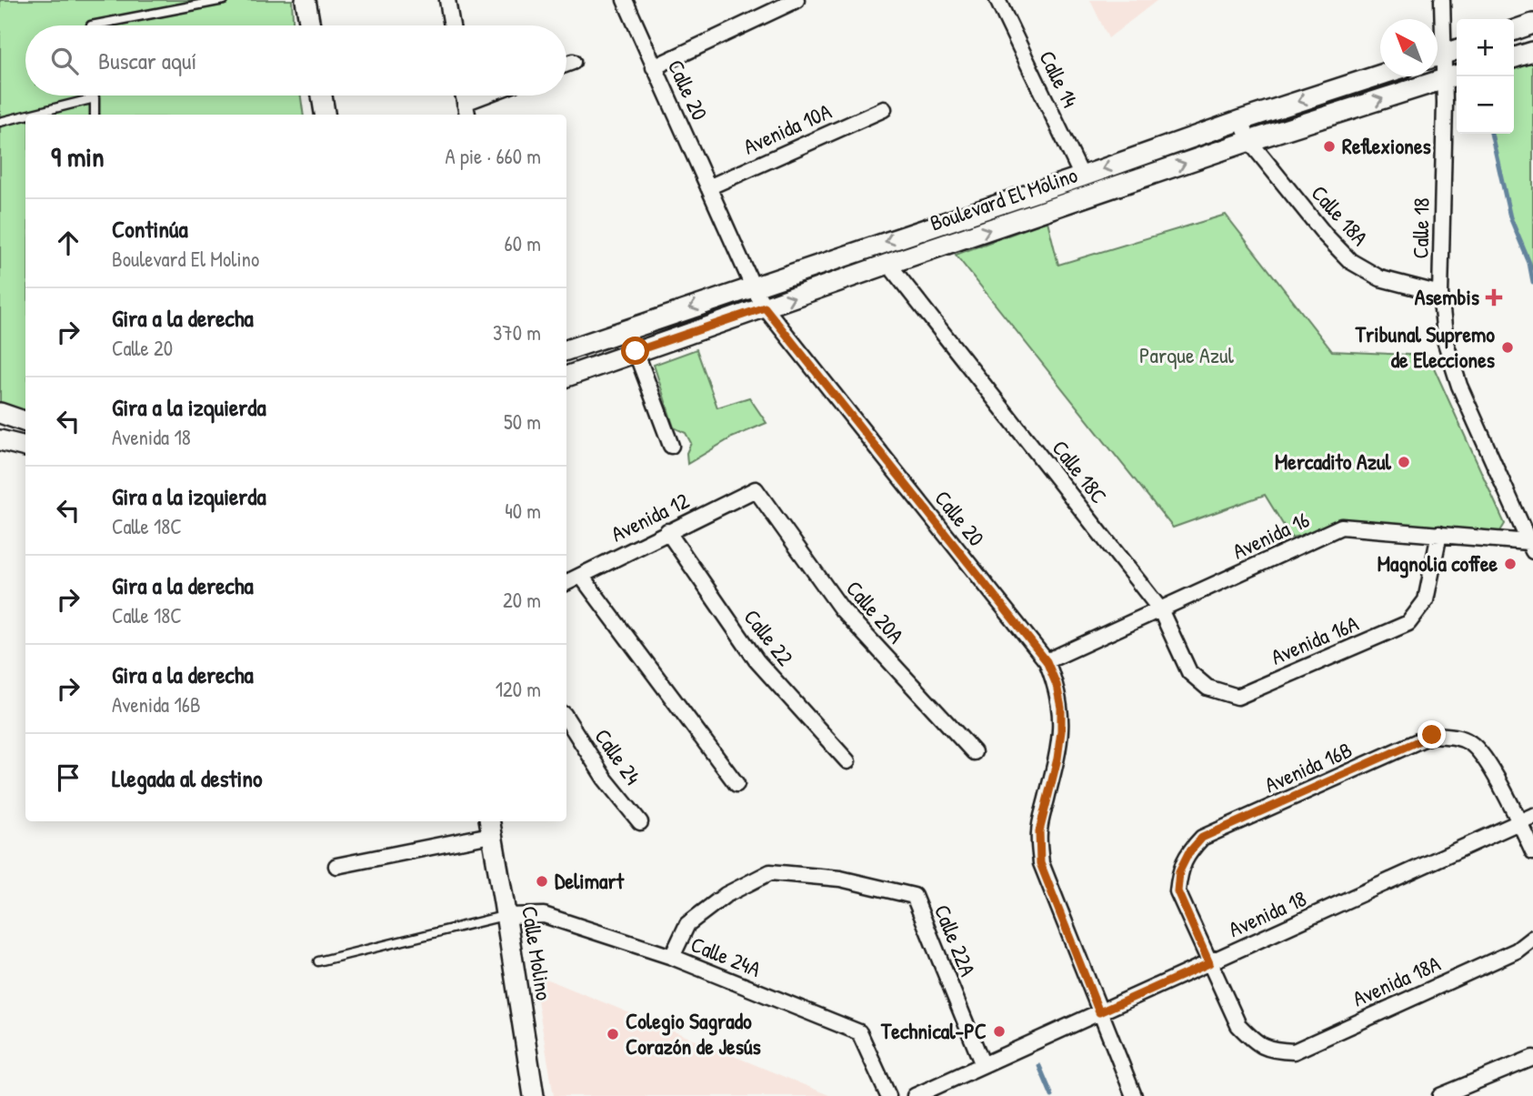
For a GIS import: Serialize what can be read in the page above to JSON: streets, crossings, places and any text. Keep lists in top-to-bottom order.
{
  "streets": {
    "street": [
      "Calle 14",
      "Calle 20",
      "Avenida 10A",
      "Boulevard El Molino",
      "Calle 18A",
      "Calle 18",
      "Calle 18C",
      "Avenida 12",
      "Avenida 16",
      "Calle 20A",
      "Calle 22",
      "Avenida 16A",
      "Calle 24",
      "Avenida 16B",
      "Avenida 18",
      "Calle 22A",
      "Calle Molino",
      "Calle 24A",
      "Avenida 18A"
    ]
  },
  "crossings": [
    ["Calle 14", "Boulevard El Molino"],
    ["Calle 20", "Avenida 10A"],
    ["Calle 20", "Boulevard El Molino"],
    ["Calle 20", "Avenida 16"],
    ["Calle 20", "Avenida 18"],
    ["Boulevard El Molino", "Calle 18A"],
    ["Boulevard El Molino", "Calle 18"],
    ["Boulevard El Molino", "Calle 18C"],
    ["Calle 18A", "Calle 18"],
    ["Calle 18", "Avenida 16"],
    ["Calle 18C", "Avenida 16"],
    ["Calle 18C", "Avenida 16A"],
    ["Avenida 12", "Calle 20A"],
    ["Avenida 12", "Calle 22"],
    ["Avenida 16", "Avenida 16A"],
    ["Avenida 16B", "Avenida 18"],
    ["Avenida 16B", "Avenida 18A"],
    ["Avenida 18", "Calle 22A"],
    ["Avenida 18", "Avenida 18A"],
    ["Calle 22A", "Calle 24A"],
    ["Calle Molino", "Calle 24A"]
  ],
  "parks": ["Parque Azul"],
  "places": {
    "other": [
      "Reflexiones",
      "Tribunal Supremo de Elecciones",
      "Mercadito Azul",
      "Magnolia coffee",
      "Delimart",
      "Technical-PC",
      "Colegio Sagrado Corazón de Jesús"
    ],
    "health": ["Asembis"]
  },
  "north": "top left",
  "page": {
    "map_buttons": ["+", "−"],
    "search": "Buscar aquí",
    "heading": ["9 min", "A pie · 660 m"],
    "list": [
      ["Continúa", "Boulevard El Molino", "60 m"],
      ["Gira a la derecha", "Calle 20", "370 m"],
      ["Gira a la izquierda", "Avenida 18", "50 m"],
      ["Gira a la izquierda", "Calle 18C", "40 m"],
      ["Gira a la derecha", "Calle 18C", "20 m"],
      ["Gira a la derecha", "Avenida 16B", "120 m"],
      "Llegada al destino"
    ]
  }
}
